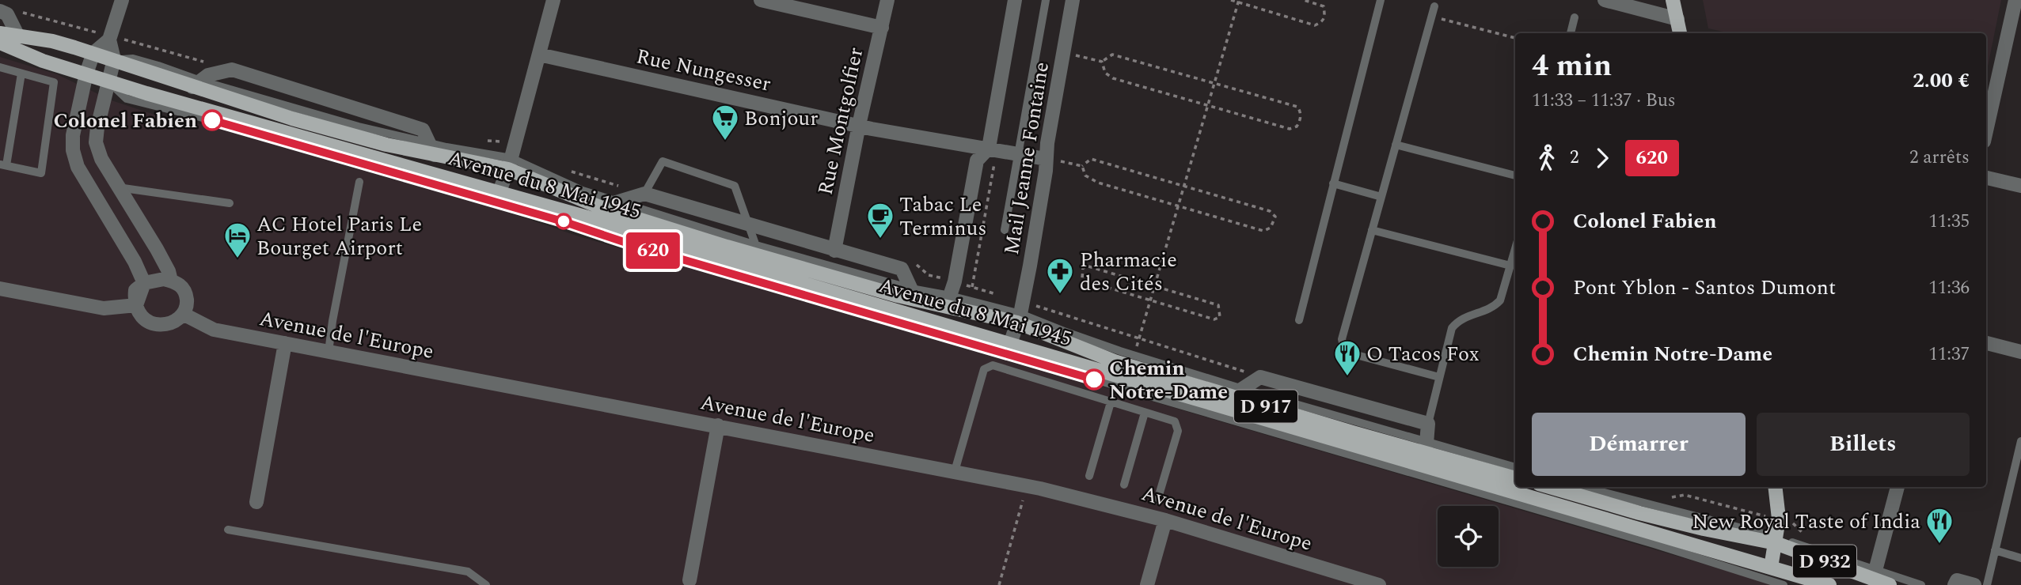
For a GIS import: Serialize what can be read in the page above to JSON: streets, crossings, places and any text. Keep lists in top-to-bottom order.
{
  "streets": {
    "main road": ["Avenue du 8 Mai 1945", "D 917", "D 932"],
    "street": [
      "Rue Nungesser",
      "Rue Montgolfier",
      "Mail Jeanne Fontaine",
      "Avenue de l'Europe"
    ]
  },
  "crossings": [
    ["Rue Nungesser", "Rue Montgolfier"],
    ["Rue Nungesser", "Mail Jeanne Fontaine"],
    ["Mail Jeanne Fontaine", "Avenue du 8 Mai 1945"],
    ["Avenue du 8 Mai 1945", "D 932"]
  ],
  "places": {
    "other": ["Colonel Fabien", "Chemin Notre-Dame"],
    "supermarket": ["Bonjour"],
    "cafe": ["Tabac Le Terminus"],
    "hotel": ["AC Hotel Paris Le Bourget Airport"],
    "pharmacy": ["Pharmacie des Cités"],
    "restaurant": ["O Tacos Fox", "New Royal Taste of India"]
  },
  "lines": ["bus line 620"],
  "page": {
    "on_map": "620",
    "heading": ["4 min", "11:33 – 11:37 · Bus", "2.00 €"],
    "legs": ["2", "620", "2 arrêts"],
    "list": [
      {
        "name": "Colonel Fabien",
        "value": "11:35"
      },
      {
        "name": "Pont Yblon - Santos Dumont",
        "value": "11:36"
      },
      {
        "name": "Chemin Notre-Dame",
        "value": "11:37"
      }
    ],
    "buttons": ["Démarrer", "Billets"]
  }
}
